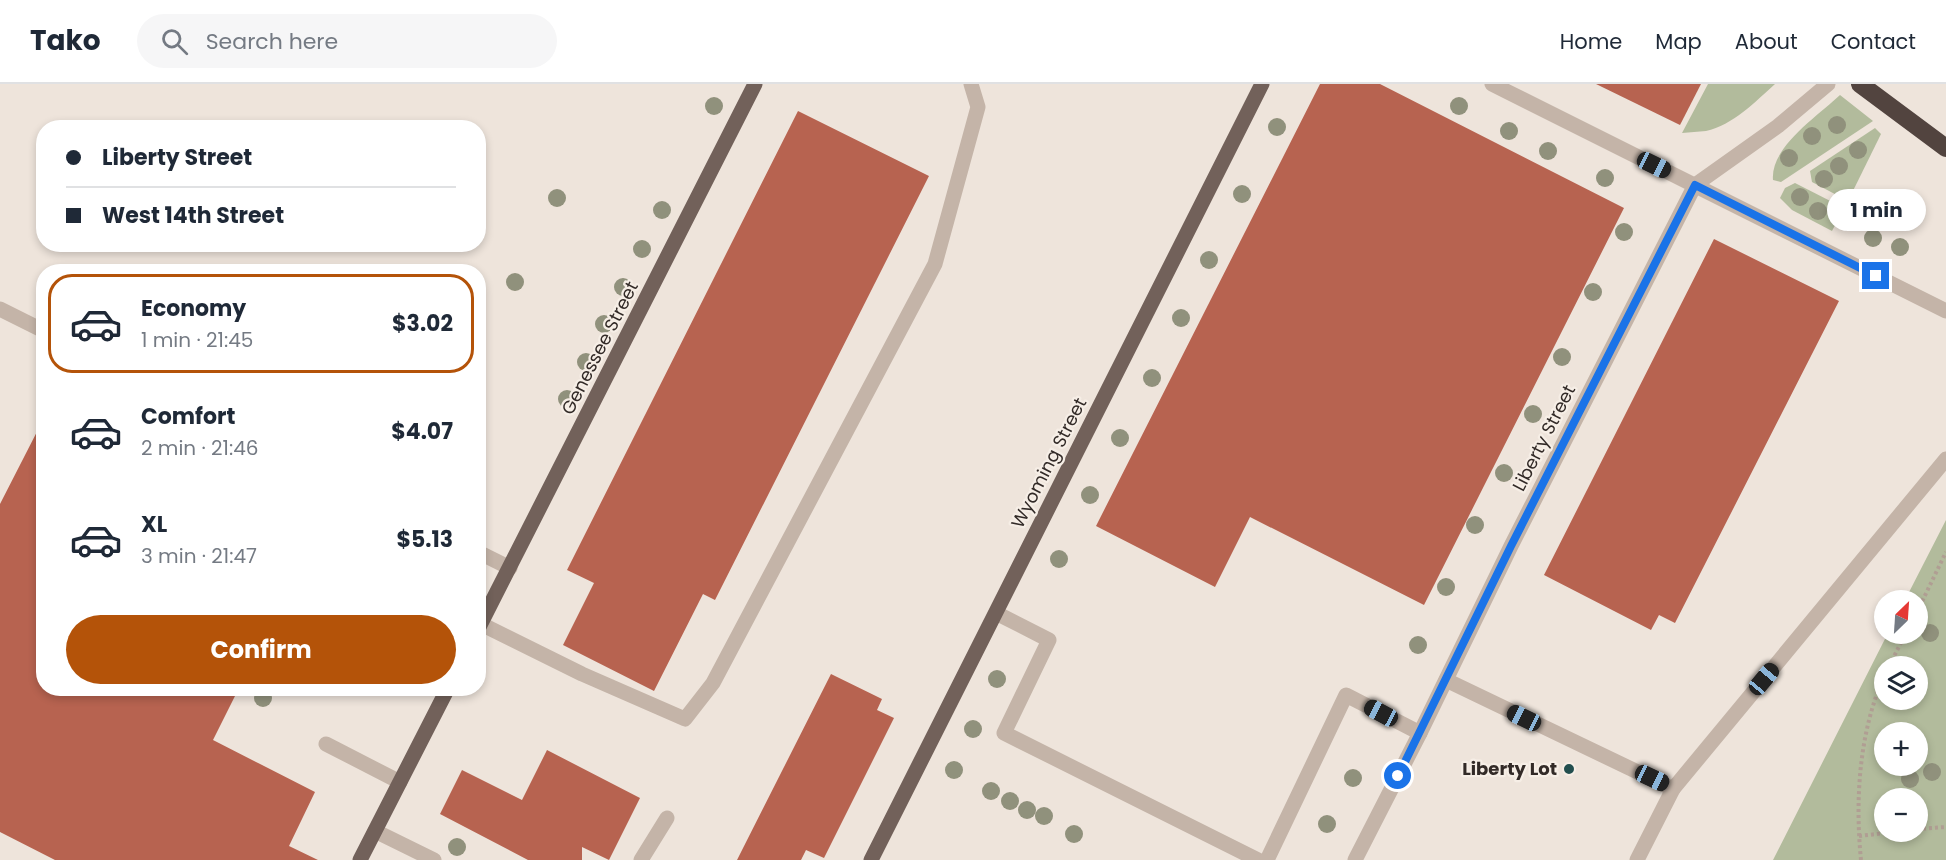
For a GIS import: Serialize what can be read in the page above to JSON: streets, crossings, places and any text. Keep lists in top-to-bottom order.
{
  "streets": {
    "main road": ["Genessee Street", "Wyoming Street"],
    "street": ["Liberty Street"]
  },
  "places": ["Liberty Lot"],
  "north": "top right",
  "page": {
    "header": "Tako",
    "search": "Search here",
    "nav": [
      "Home",
      "Map",
      "About",
      "Contact"
    ],
    "banner": ["Liberty Street", "West 14th Street"],
    "bubble": "1 min",
    "list": [
      {
        "name": "Economy",
        "note": "1 min · 21:45",
        "value": "$3.02"
      },
      {
        "name": "Comfort",
        "note": "2 min · 21:46",
        "value": "$4.07"
      },
      {
        "name": "XL",
        "note": "3 min · 21:47",
        "value": "$5.13"
      }
    ],
    "map_buttons": ["+", "−"],
    "buttons": "Confirm"
  }
}
